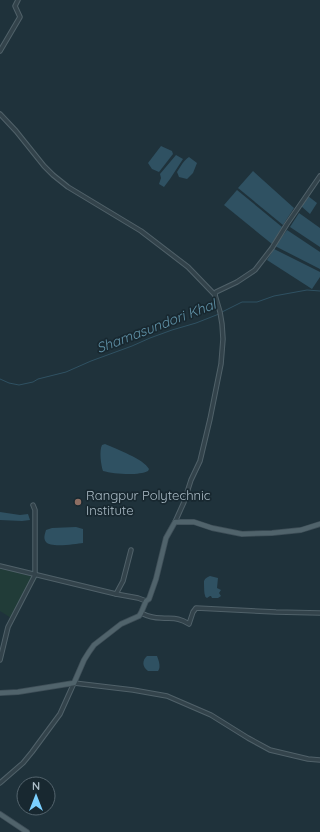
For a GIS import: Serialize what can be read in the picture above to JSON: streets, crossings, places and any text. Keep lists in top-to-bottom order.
{
  "water": ["Shamasundori Khal"],
  "places": ["Rangpur Polytechnic Institute"],
  "north": "top"
}
